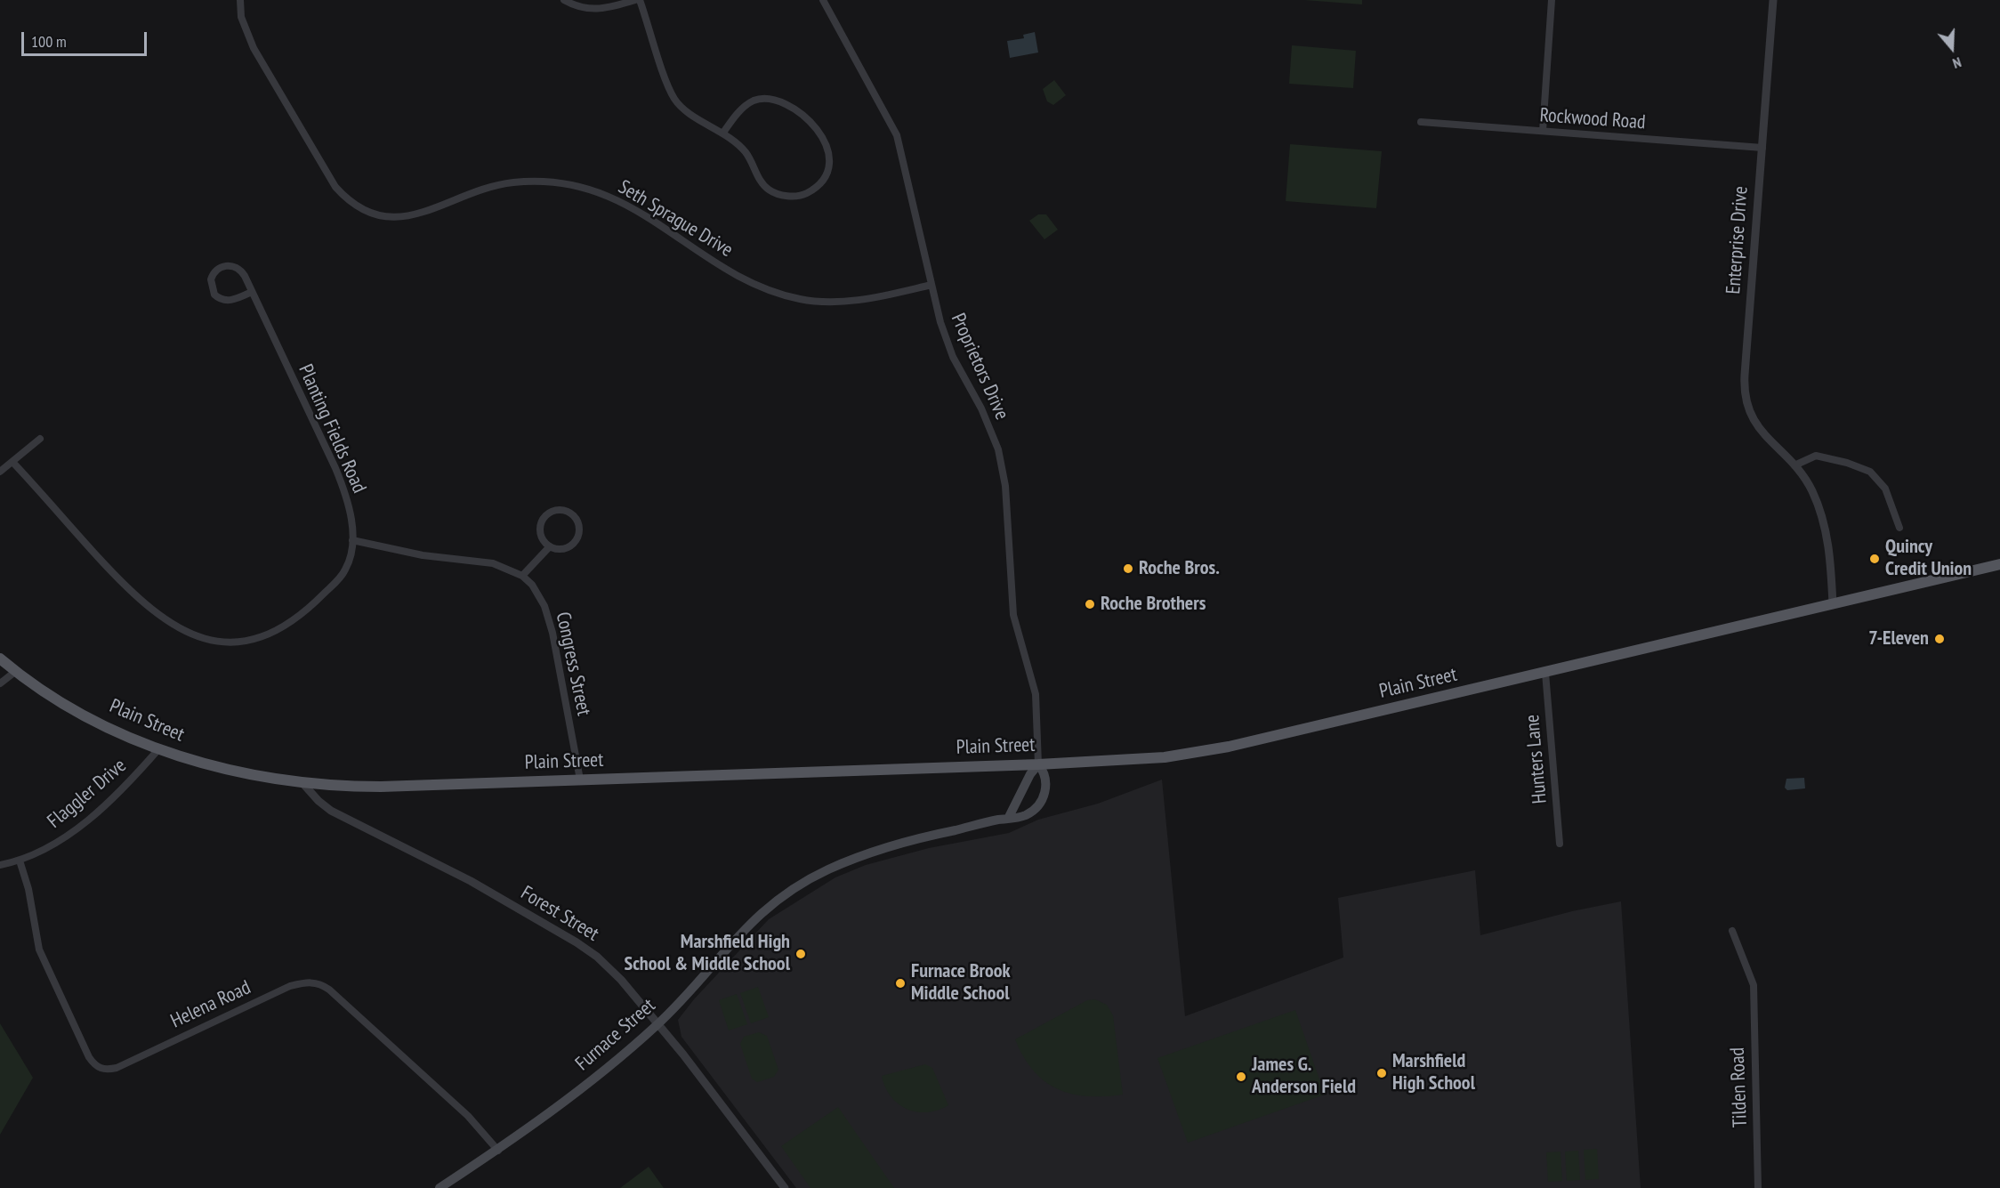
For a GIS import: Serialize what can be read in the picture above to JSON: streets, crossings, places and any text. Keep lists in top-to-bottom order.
{
  "streets": {
    "main road": ["Plain Street", "Furnace Street"],
    "street": [
      "Rockwood Road",
      "Seth Sprague Drive",
      "Enterprise Drive",
      "Proprietors Drive",
      "Planting Fields Road",
      "Congress Street",
      "Hunters Lane",
      "Flaggler Drive",
      "Forest Street",
      "Helena Road",
      "Tilden Road"
    ]
  },
  "crossings": [
    ["Rockwood Road", "Enterprise Drive"],
    ["Seth Sprague Drive", "Proprietors Drive"],
    ["Enterprise Drive", "Plain Street"],
    ["Proprietors Drive", "Plain Street"],
    ["Proprietors Drive", "Furnace Street"],
    ["Planting Fields Road", "Congress Street"],
    ["Congress Street", "Plain Street"],
    ["Plain Street", "Hunters Lane"],
    ["Plain Street", "Flaggler Drive"],
    ["Plain Street", "Forest Street"],
    ["Plain Street", "Furnace Street"],
    ["Flaggler Drive", "Helena Road"],
    ["Forest Street", "Furnace Street"],
    ["Helena Road", "Furnace Street"]
  ],
  "places": [
    "Quincy Credit Union",
    "Roche Bros.",
    "Roche Brothers",
    "7-Eleven",
    "Marshfield High School & Middle School",
    "Furnace Brook Middle School",
    "Marshfield High School",
    "James G. Anderson Field"
  ],
  "scale_bar": "100 m",
  "north": "bottom"
}
